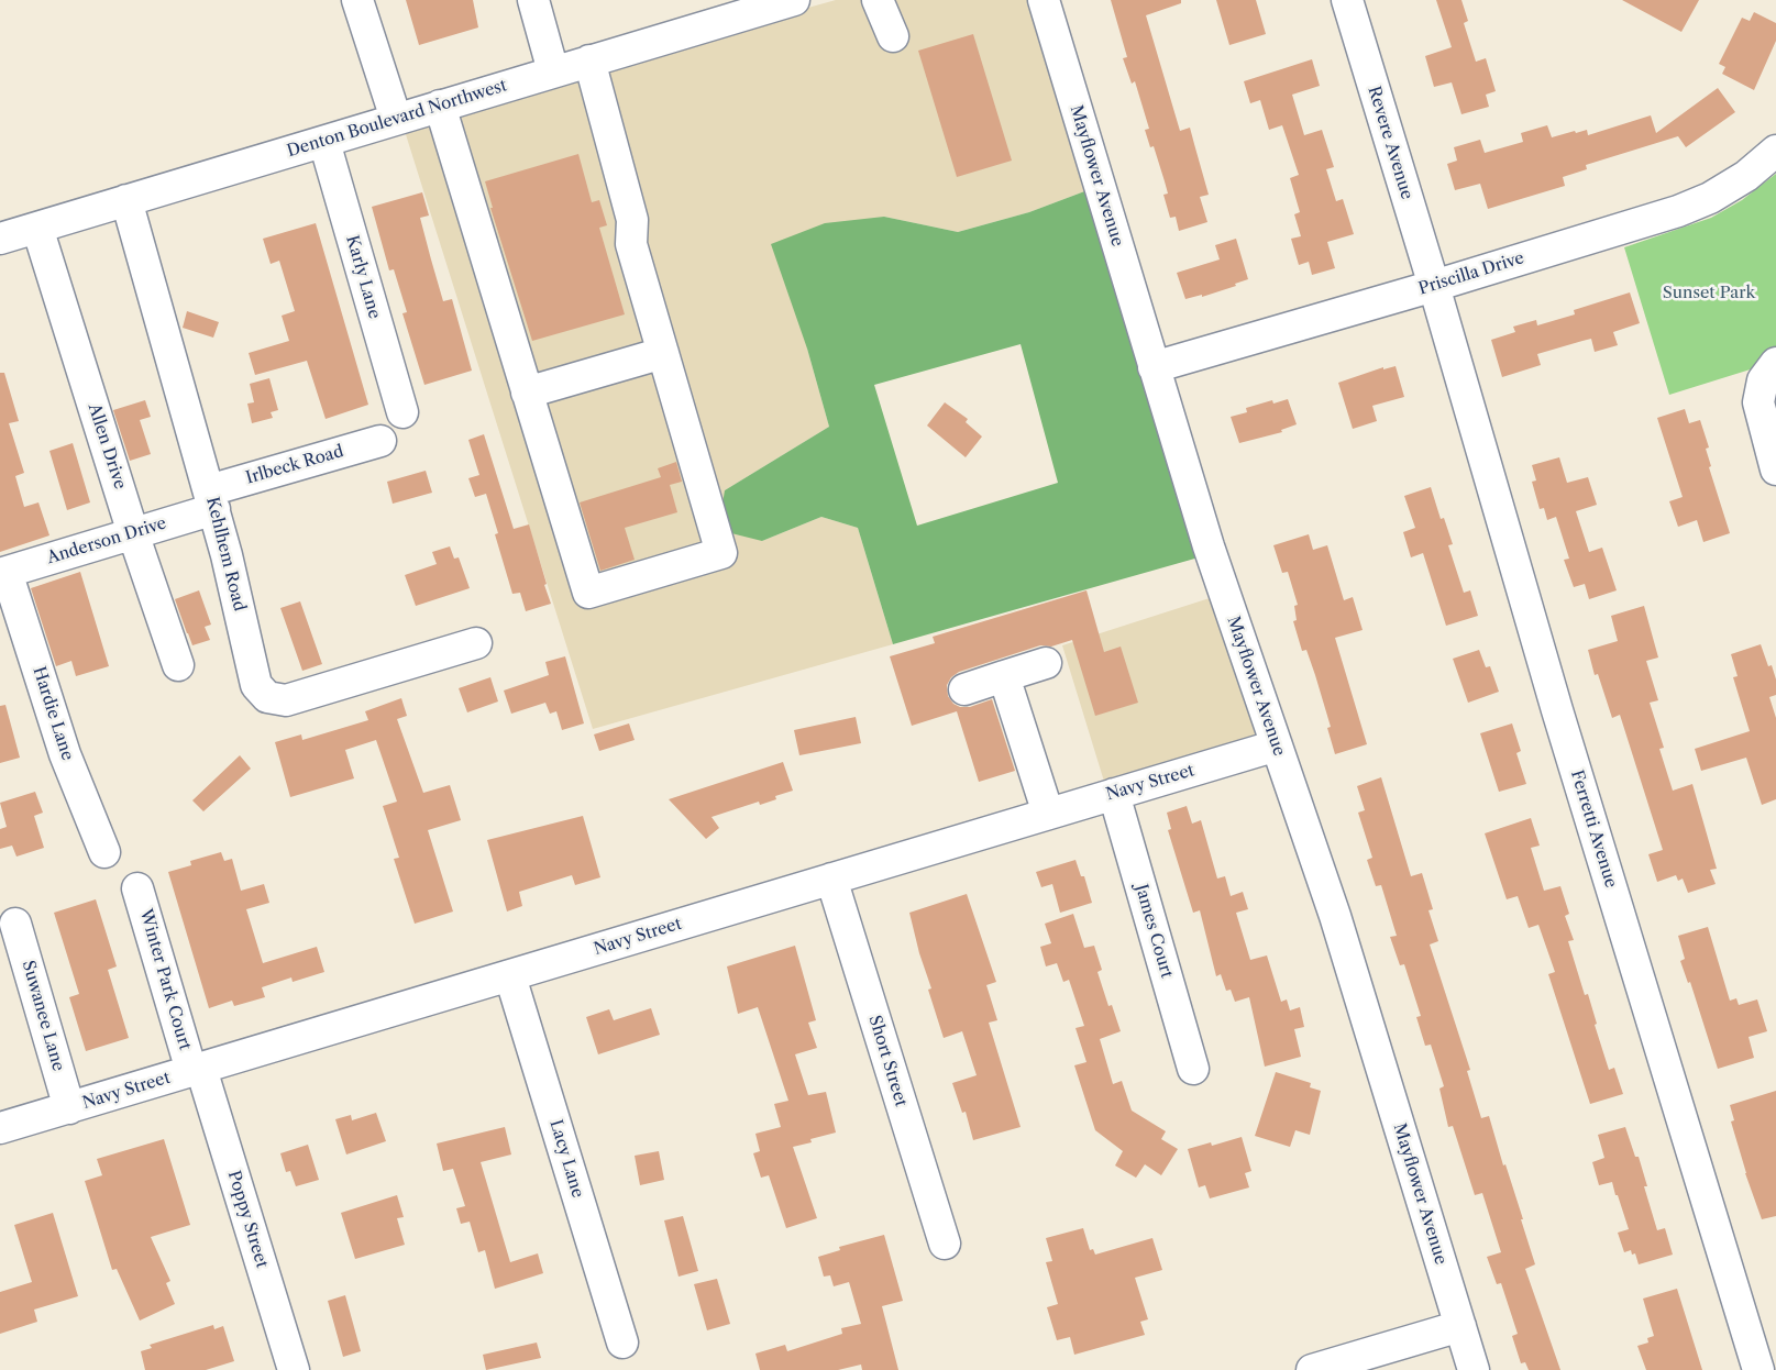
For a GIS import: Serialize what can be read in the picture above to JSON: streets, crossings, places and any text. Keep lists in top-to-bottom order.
{
  "streets": {
    "street": [
      "Denton Boulevard Northwest",
      "Revere Avenue",
      "Mayflower Avenue",
      "Priscilla Drive",
      "Karly Lane",
      "Allen Drive",
      "Irlbeck Road",
      "Anderson Drive",
      "Kehlhem Road",
      "Hardie Lane",
      "Navy Street",
      "Ferretti Avenue",
      "James Court",
      "Winter Park Court",
      "Suwanee Lane",
      "Short Street",
      "Lacy Lane",
      "Poppy Street"
    ]
  },
  "crossings": [
    ["Denton Boulevard Northwest", "Karly Lane"],
    ["Denton Boulevard Northwest", "Allen Drive"],
    ["Denton Boulevard Northwest", "Kehlhem Road"],
    ["Revere Avenue", "Priscilla Drive"],
    ["Revere Avenue", "Ferretti Avenue"],
    ["Mayflower Avenue", "Priscilla Drive"],
    ["Mayflower Avenue", "Navy Street"],
    ["Priscilla Drive", "Ferretti Avenue"],
    ["Allen Drive", "Anderson Drive"],
    ["Irlbeck Road", "Anderson Drive"],
    ["Irlbeck Road", "Kehlhem Road"],
    ["Anderson Drive", "Kehlhem Road"],
    ["Anderson Drive", "Hardie Lane"],
    ["Navy Street", "James Court"],
    ["Navy Street", "Winter Park Court"],
    ["Navy Street", "Suwanee Lane"],
    ["Navy Street", "Short Street"],
    ["Navy Street", "Lacy Lane"],
    ["Navy Street", "Poppy Street"],
    ["Winter Park Court", "Poppy Street"]
  ],
  "parks": ["Sunset Park"]
}
